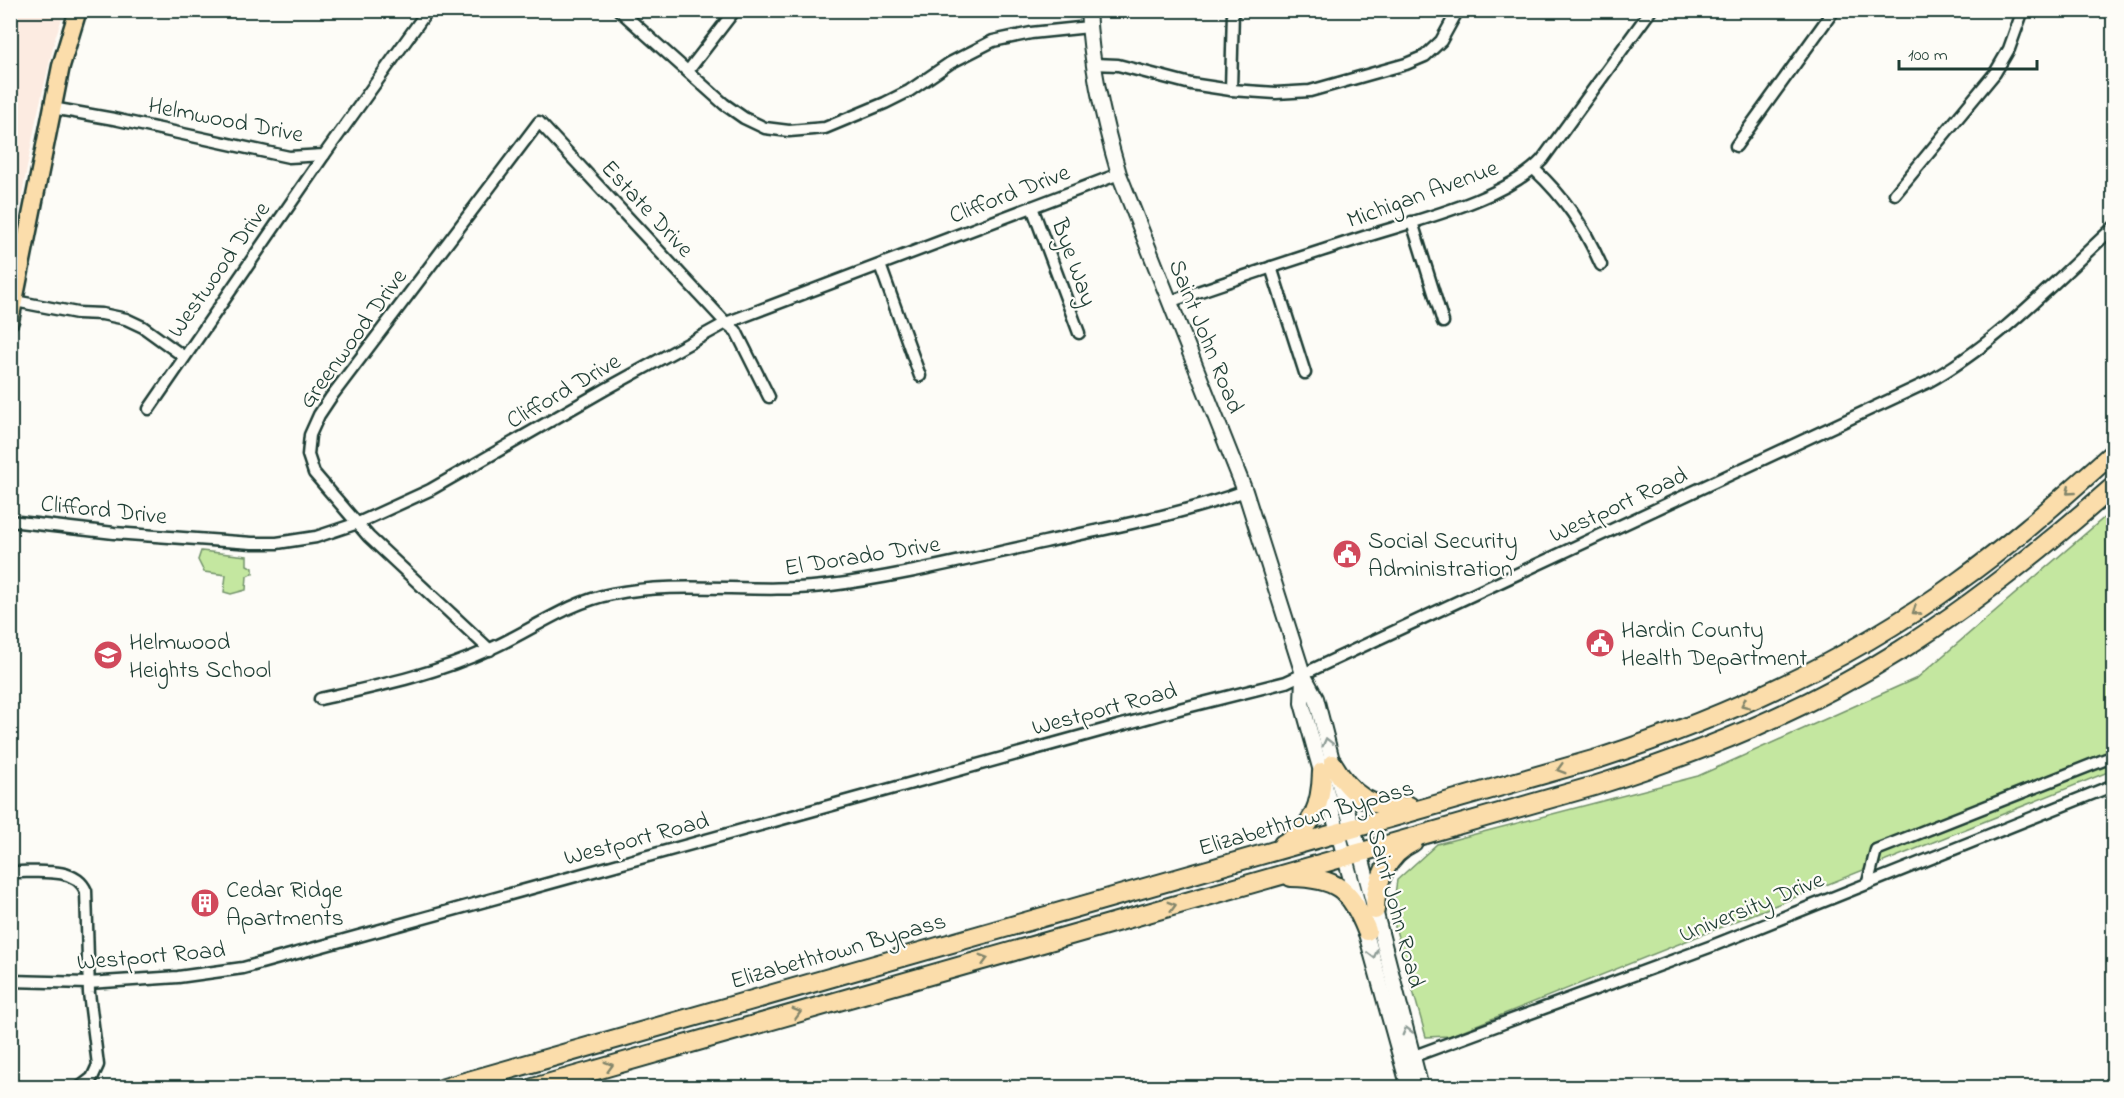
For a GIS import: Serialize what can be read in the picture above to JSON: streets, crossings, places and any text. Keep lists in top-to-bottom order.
{
  "streets": {
    "highway": ["Elizabethtown Bypass"],
    "street": [
      "Helmwood Drive",
      "Clifford Drive",
      "Michigan Avenue",
      "Estate Drive",
      "Bye Way",
      "Westwood Drive",
      "Saint John Road",
      "Greenwood Drive",
      "Westport Road",
      "El Dorado Drive",
      "University Drive"
    ]
  },
  "crossings": [
    ["Helmwood Drive", "Westwood Drive"],
    ["Clifford Drive", "Estate Drive"],
    ["Clifford Drive", "Bye Way"],
    ["Clifford Drive", "Saint John Road"],
    ["Clifford Drive", "Greenwood Drive"],
    ["Michigan Avenue", "Saint John Road"],
    ["Estate Drive", "Greenwood Drive"],
    ["Saint John Road", "Westport Road"],
    ["Saint John Road", "El Dorado Drive"],
    ["Saint John Road", "Elizabethtown Bypass"],
    ["Saint John Road", "University Drive"],
    ["Greenwood Drive", "El Dorado Drive"]
  ],
  "places": {
    "public building": ["Social Security Administration", "Hardin County Health Department"],
    "school or university": ["Helmwood Heights School"],
    "building": ["Cedar Ridge Apartments"]
  },
  "scale_bar": "100 m"
}
